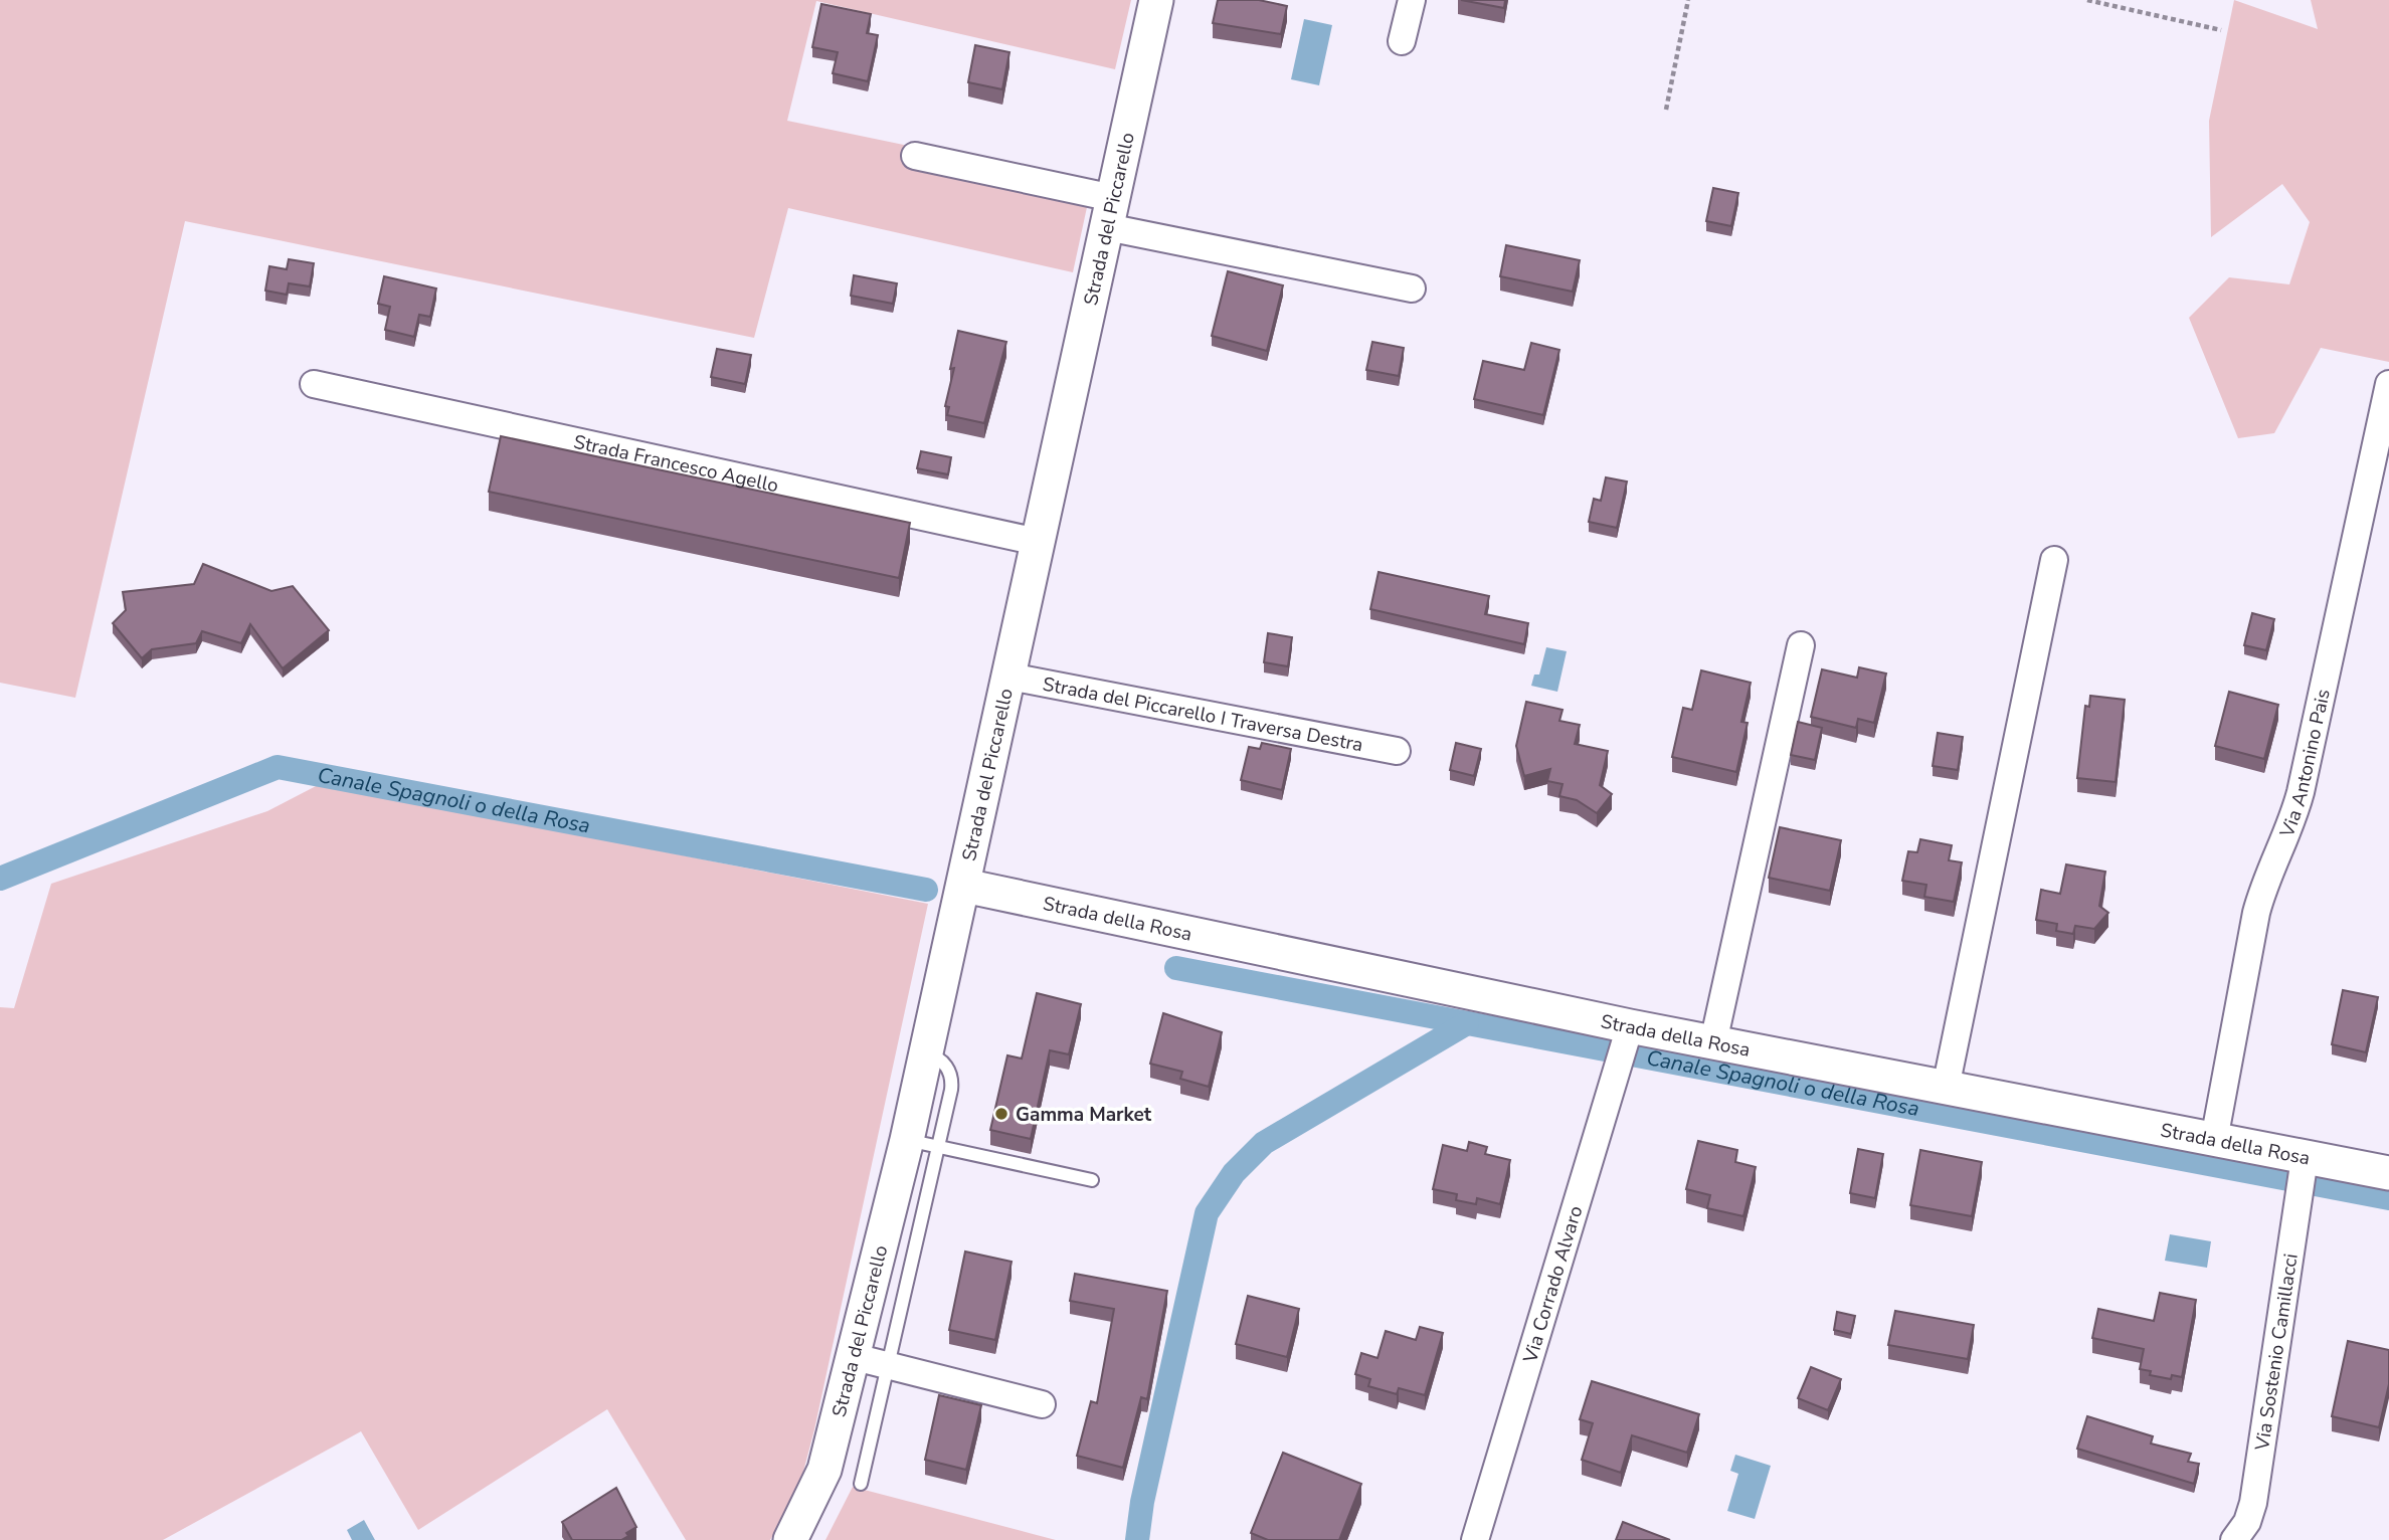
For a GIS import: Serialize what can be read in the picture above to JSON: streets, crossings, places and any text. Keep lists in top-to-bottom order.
{
  "streets": {
    "street": [
      "Strada del Piccarello",
      "Strada Francesco Agello",
      "Strada del Piccarello I Traversa Destra",
      "Via Antonino Pais",
      "Strada della Rosa",
      "Via Corrado Alvaro",
      "Via Sostenio Camillacci"
    ]
  },
  "crossings": [
    ["Strada del Piccarello", "Strada Francesco Agello"],
    ["Strada del Piccarello", "Strada del Piccarello I Traversa Destra"],
    ["Strada del Piccarello", "Strada della Rosa"],
    ["Via Antonino Pais", "Strada della Rosa"],
    ["Strada della Rosa", "Via Corrado Alvaro"],
    ["Strada della Rosa", "Via Sostenio Camillacci"]
  ],
  "water": ["Canale Spagnoli o della Rosa"],
  "places": ["Gamma Market"]
}
